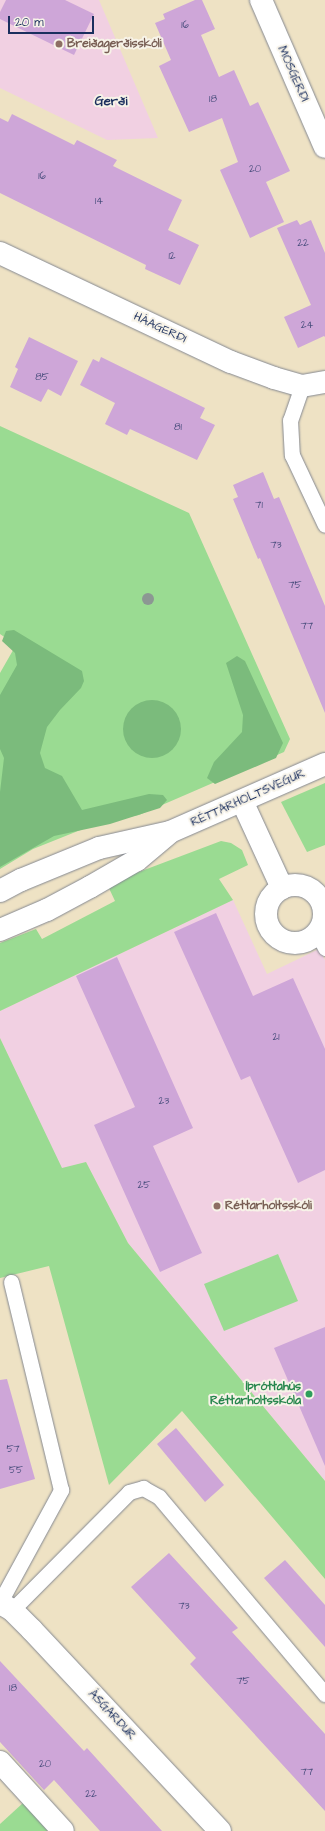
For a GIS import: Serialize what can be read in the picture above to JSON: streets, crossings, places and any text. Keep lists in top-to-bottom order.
{
  "streets": {
    "street": [
      "MOSGERÐI",
      "HÁAGERÐI",
      "RÉTTARHOLTSVEGUR",
      "ÁSGARÐUR"
    ]
  },
  "districts": ["Gerði"],
  "places": ["Breiðagerðisskóli", "Réttarholtsskóli", "Íþróttahús Réttarholtsskóla"],
  "house_numbers": [
    "16",
    "18",
    "20",
    "16",
    "14",
    "22",
    "12",
    "24",
    "85",
    "81",
    "71",
    "73",
    "75",
    "77",
    "21",
    "23",
    "25",
    "57",
    "55",
    "73",
    "75",
    "18",
    "20",
    "77",
    "22"
  ],
  "scale_bar": "20 m"
}
